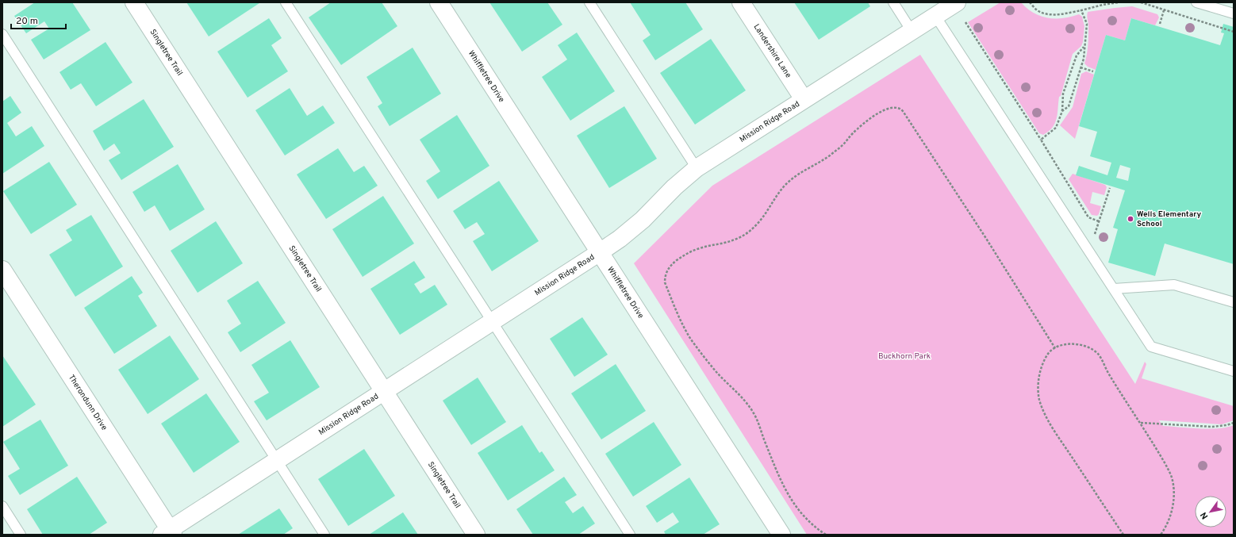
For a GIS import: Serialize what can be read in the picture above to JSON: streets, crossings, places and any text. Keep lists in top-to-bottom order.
{
  "streets": {
    "street": [
      "Landershire Lane",
      "Singletree Trail",
      "Whiffletree Drive",
      "Mission Ridge Road",
      "Therondunn Drive"
    ]
  },
  "crossings": [
    ["Landershire Lane", "Mission Ridge Road"],
    ["Singletree Trail", "Mission Ridge Road"],
    ["Whiffletree Drive", "Mission Ridge Road"],
    ["Mission Ridge Road", "Therondunn Drive"]
  ],
  "parks": ["Buckhorn Park"],
  "places": ["Wells Elementary School"],
  "scale_bar": "20 m",
  "north": "bottom left"
}
